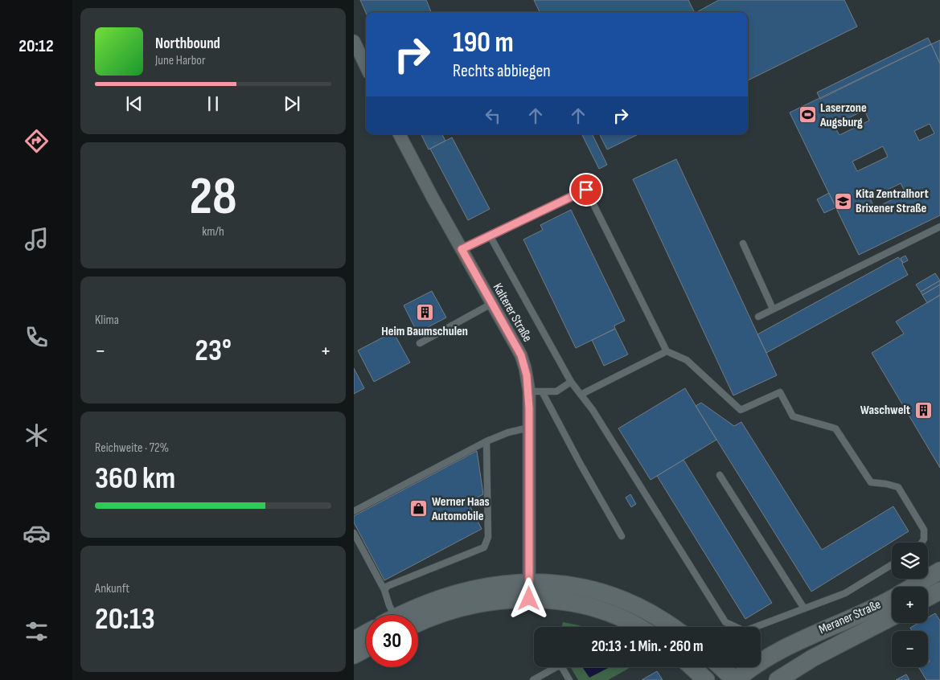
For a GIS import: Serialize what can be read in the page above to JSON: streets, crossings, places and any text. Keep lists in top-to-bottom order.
{
  "streets": {
    "main road": ["Meraner Straße"],
    "street": ["Kalterer Straße"]
  },
  "places": {
    "sports": ["Laserzone Augsburg"],
    "school or university": ["Kita Zentralhort Brixener Straße"],
    "building": ["Heim Baumschulen", "Waschwelt"],
    "shop": ["Werner Haas Automobile"]
  },
  "page": {
    "tabs": "20:12",
    "turn": ["190 m", "Rechts abbiegen"],
    "song": ["Northbound", "June Harbor"],
    "tile": [
      ["28", "km/h"],
      "Klima",
      ["Reichweite · 72%", "360 km"],
      ["Ankunft", "20:13"]
    ],
    "heat": ["−", "23°", "+"],
    "map_buttons": ["+", "−"],
    "limit": "30",
    "trip": "20:13 · 1 Min. · 260 m"
  }
}
